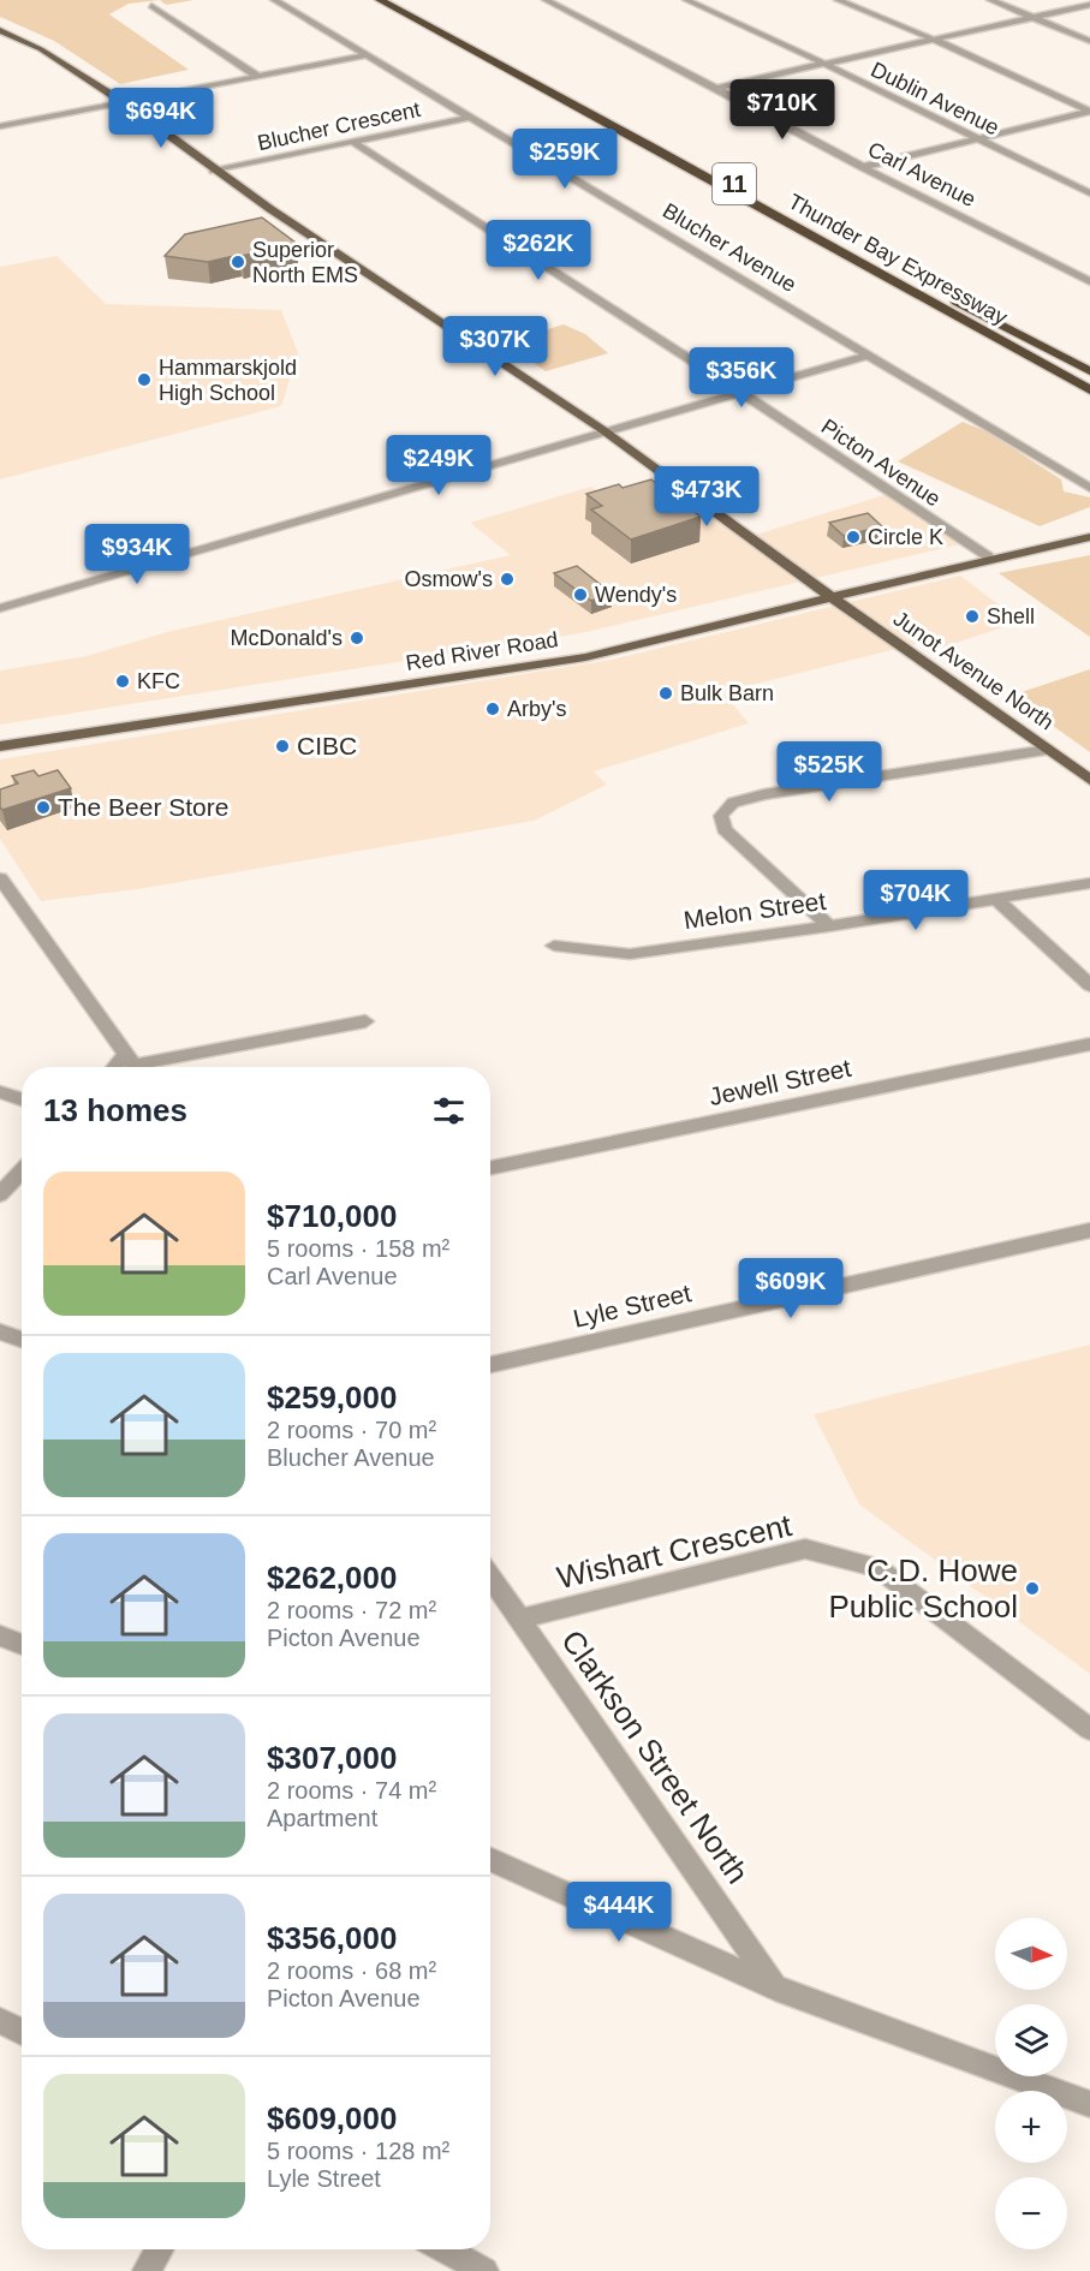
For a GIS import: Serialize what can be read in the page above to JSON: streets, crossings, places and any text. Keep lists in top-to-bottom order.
{
  "streets": {
    "highway": ["11", "Thunder Bay Expressway"],
    "main road": ["Red River Road", "Junot Avenue North"],
    "street": [
      "Dublin Avenue",
      "Blucher Crescent",
      "Carl Avenue",
      "Blucher Avenue",
      "Picton Avenue",
      "Melon Street",
      "Jewell Street",
      "Lyle Street",
      "Wishart Crescent",
      "Clarkson Street North"
    ]
  },
  "crossings": [
    ["Blucher Crescent", "Blucher Avenue"],
    ["Blucher Crescent", "Picton Avenue"],
    ["Blucher Crescent", "Junot Avenue North"],
    ["Red River Road", "Junot Avenue North"],
    ["Wishart Crescent", "Clarkson Street North"]
  ],
  "places": [
    "Superior North EMS",
    "Hammarskjold High School",
    "Circle K",
    "Osmow's",
    "Wendy's",
    "Shell",
    "McDonald's",
    "KFC",
    "Bulk Barn",
    "Arby's",
    "CIBC",
    "The Beer Store",
    "C.D. Howe Public School"
  ],
  "north": "right",
  "page": {
    "price": [
      "$710K",
      "$694K",
      "$259K",
      "$262K",
      "$307K",
      "$356K",
      "$249K",
      "$473K",
      "$934K",
      "$525K",
      "$704K",
      "$609K",
      "$444K"
    ],
    "heading": "13 homes",
    "list": [
      {
        "name": "$710,000",
        "note": "5 rooms · 158 m² · Carl Avenue"
      },
      {
        "name": "$259,000",
        "note": "2 rooms · 70 m² · Blucher Avenue"
      },
      {
        "name": "$262,000",
        "note": "2 rooms · 72 m² · Picton Avenue"
      },
      {
        "name": "$307,000",
        "note": "2 rooms · 74 m² · Apartment"
      },
      {
        "name": "$356,000",
        "note": "2 rooms · 68 m² · Picton Avenue"
      },
      {
        "name": "$609,000",
        "note": "5 rooms · 128 m² · Lyle Street"
      }
    ],
    "map_buttons": ["+", "−"]
  }
}
